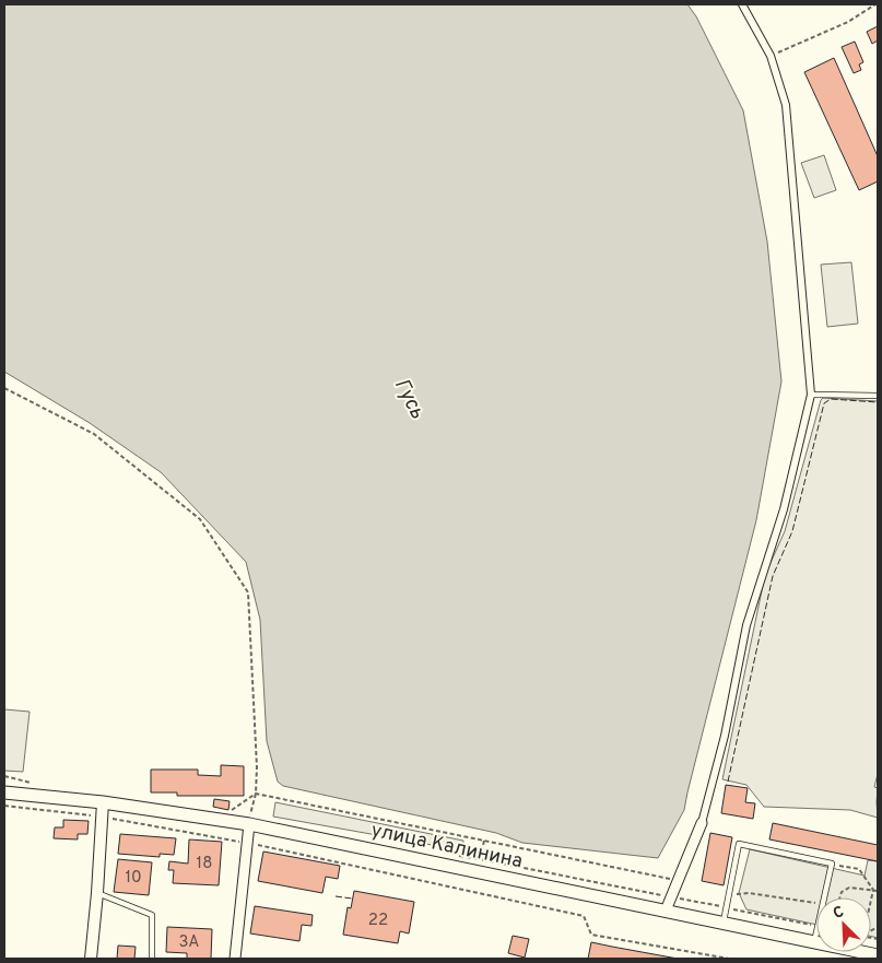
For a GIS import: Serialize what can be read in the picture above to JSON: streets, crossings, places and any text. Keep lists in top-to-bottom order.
{
  "streets": {
    "main road": ["улица Калинина"]
  },
  "water": ["Гусь"],
  "house_numbers": [
    "18",
    "10",
    "22",
    "3А"
  ],
  "north": "top left"
}
